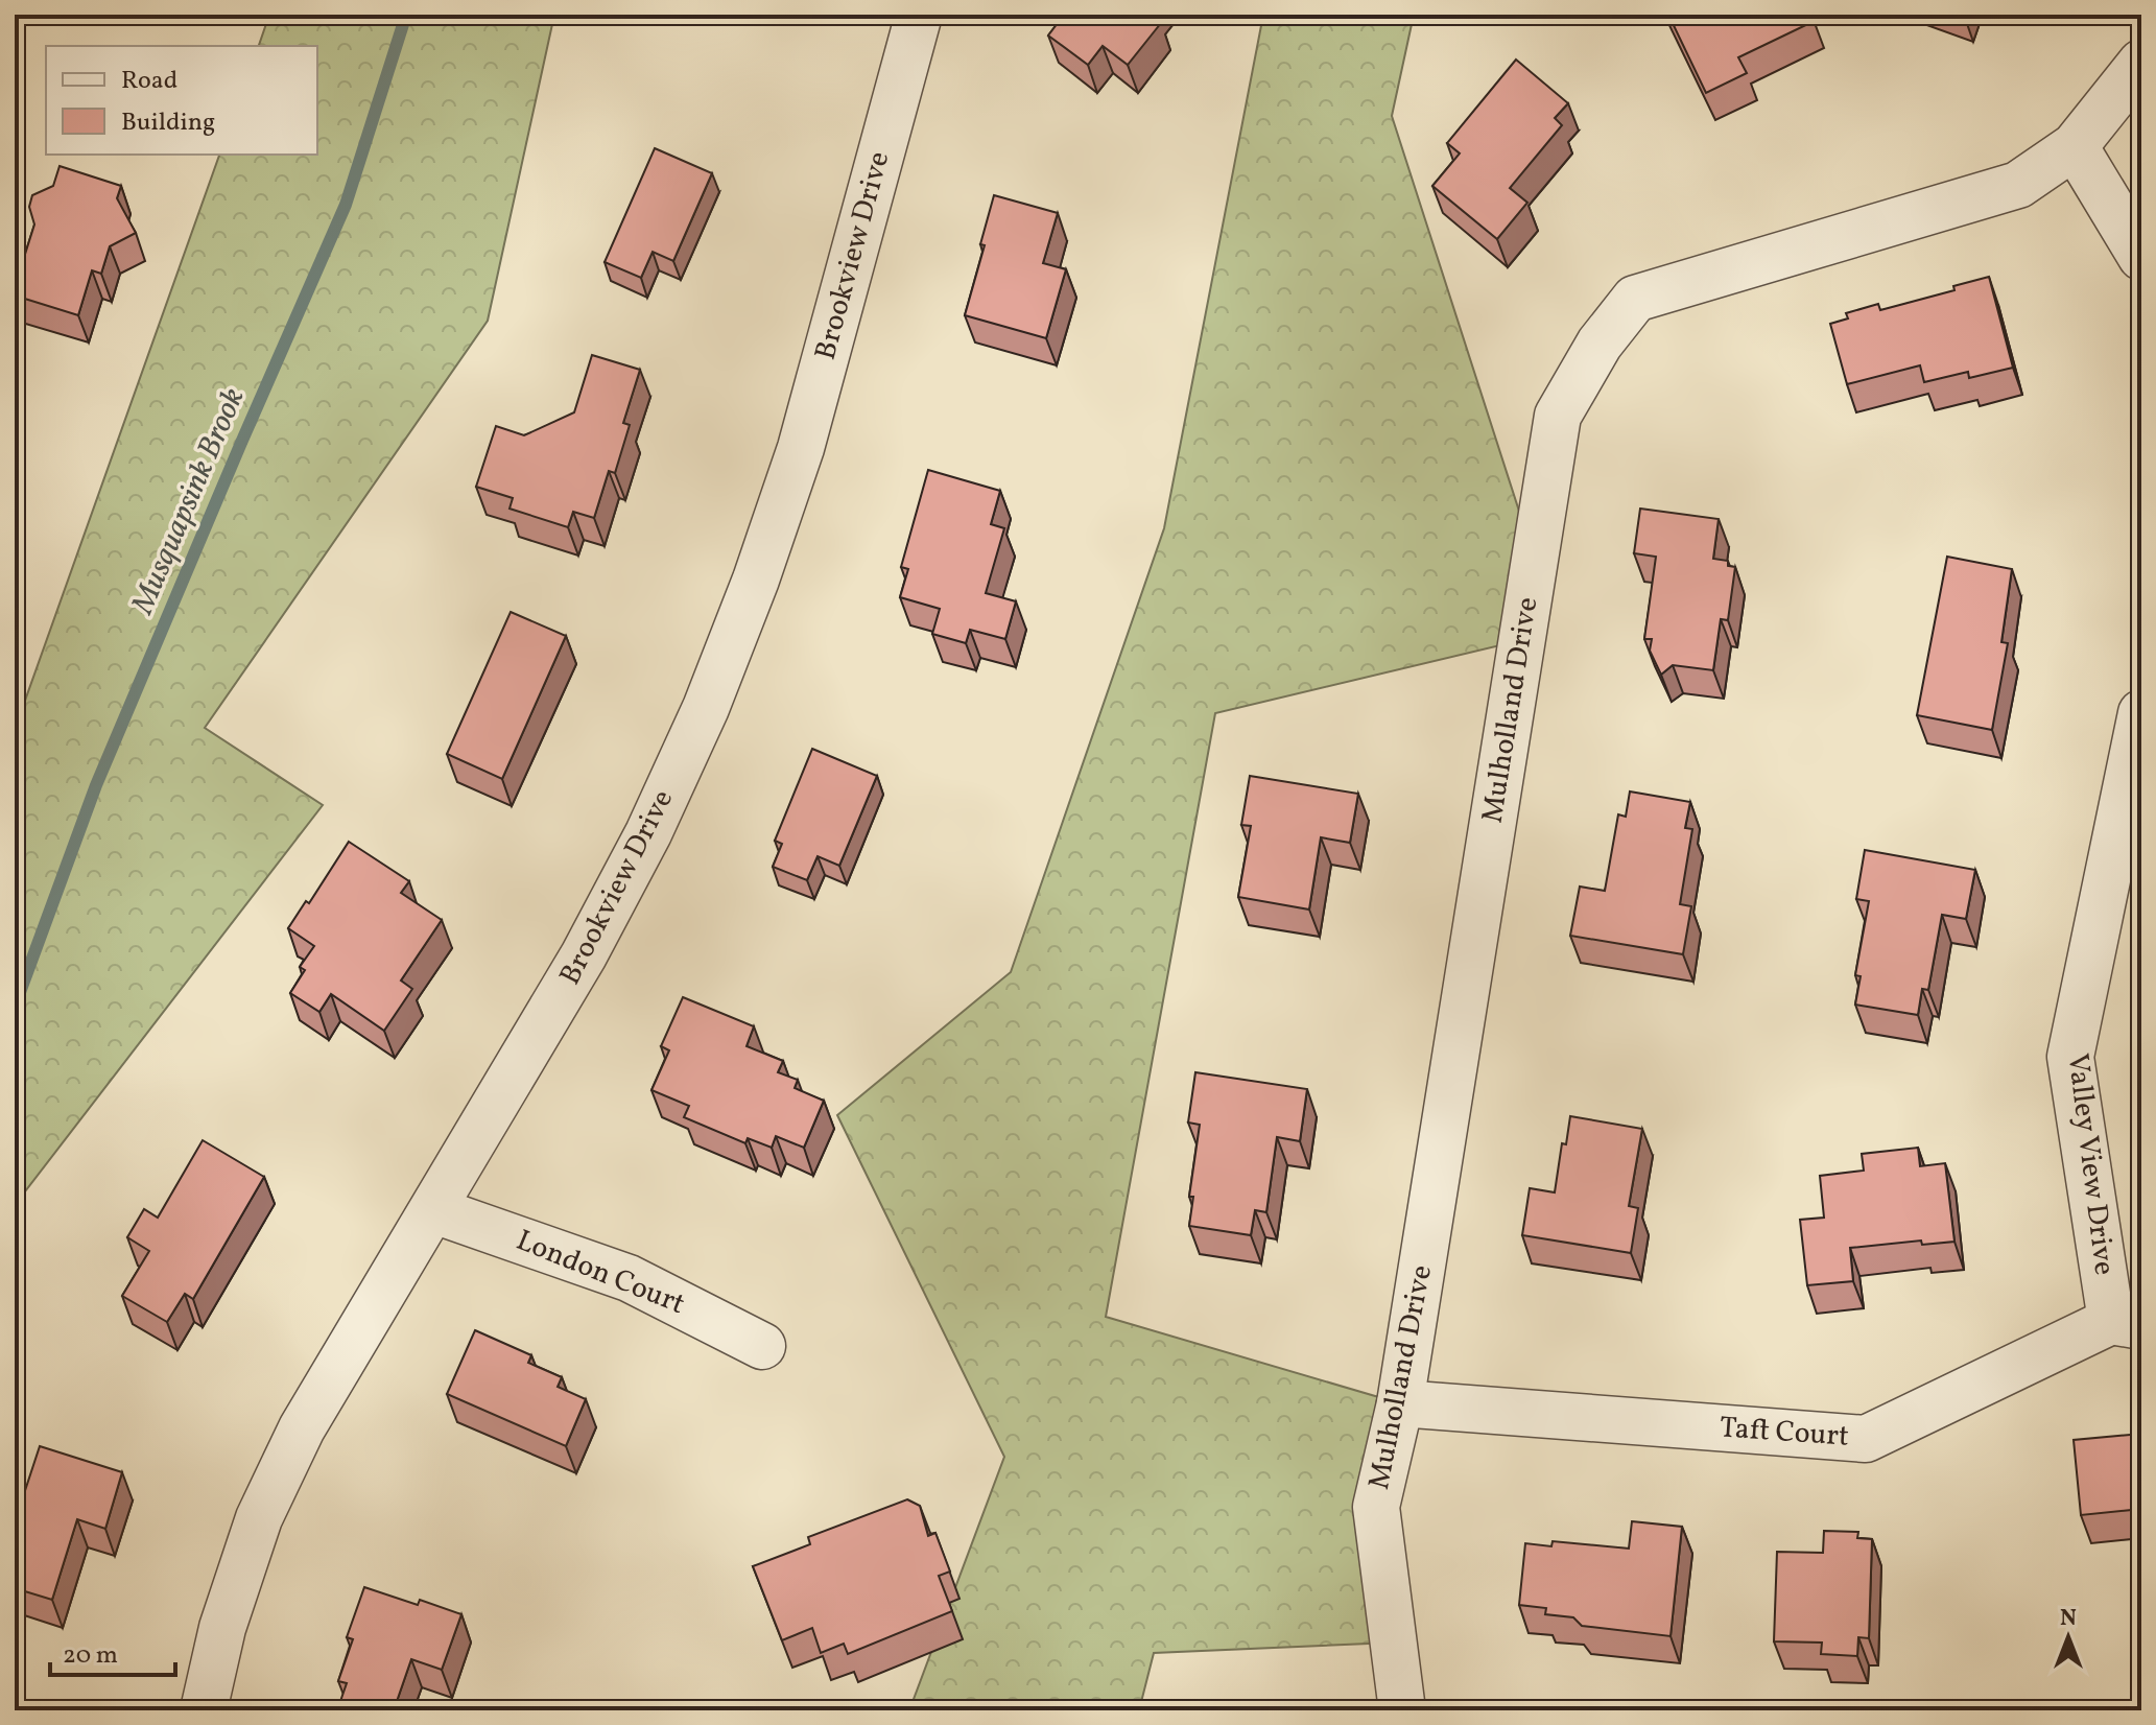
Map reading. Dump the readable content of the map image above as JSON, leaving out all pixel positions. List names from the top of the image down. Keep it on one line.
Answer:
{"streets":{"street":["Brookview Drive","Mulholland Drive","Valley View Drive","London Court","Taft Court"]},"crossings":[["Brookview Drive","London Court"],["Mulholland Drive","Taft Court"],["Valley View Drive","Taft Court"]],"water":["Musquapsink Brook"],"legend":["Road","Building"],"scale_bar":"20 m","north":"top"}
